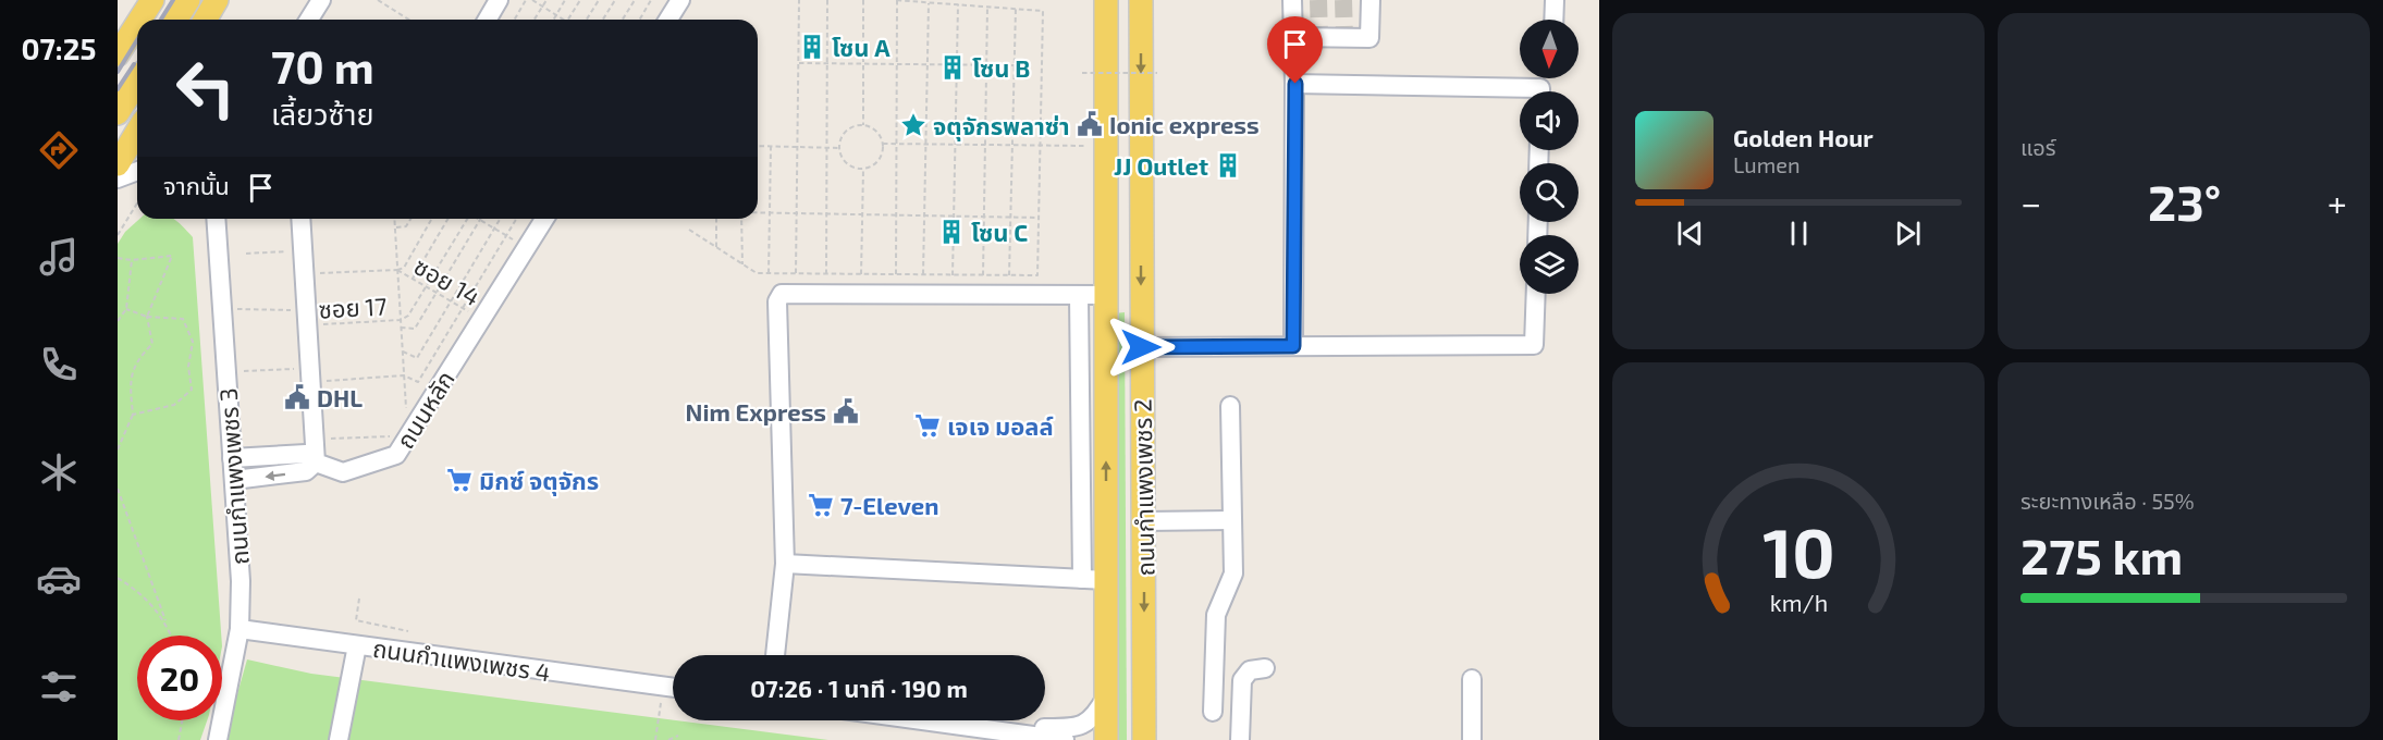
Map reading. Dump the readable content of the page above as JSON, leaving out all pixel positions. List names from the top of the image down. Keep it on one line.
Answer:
{"streets":{"main road":["ถนนกำแพงเพชร 2"],"street":["ถนนหลัก","ถนนกำแพงเพชร 3","ถนนกำแพงเพชร 4"],"path":["ซอย 14","ซอย 17"]},"crossings":[["ซอย 14","ถนนหลัก"],["ถนนหลัก","ถนนกำแพงเพชร 3"],["ถนนกำแพงเพชร 3","ถนนกำแพงเพชร 4"]],"places":{"building":["โซน A","โซน B","JJ Outlet","โซน C"],"public building":["Ionic express","DHL","Nim Express"],"place":["จตุจักรพลาซ่า"],"supermarket":["เจเจ มอลล์","มิกซ์ จตุจักร","7-Eleven"]},"north":"bottom","page":{"tabs":"07:25","tile":["แอร์",["ระยะทางเหลือ · 55%","275 km"]],"turn":["70 m","เลี้ยวซ้าย"],"song":["Golden Hour","Lumen"],"then":"จากนั้น","heat":["−","23°","+"],"limit":"20","trip":"07:26 · 1 นาที · 190 m","gauge":["10","km/h"]}}
